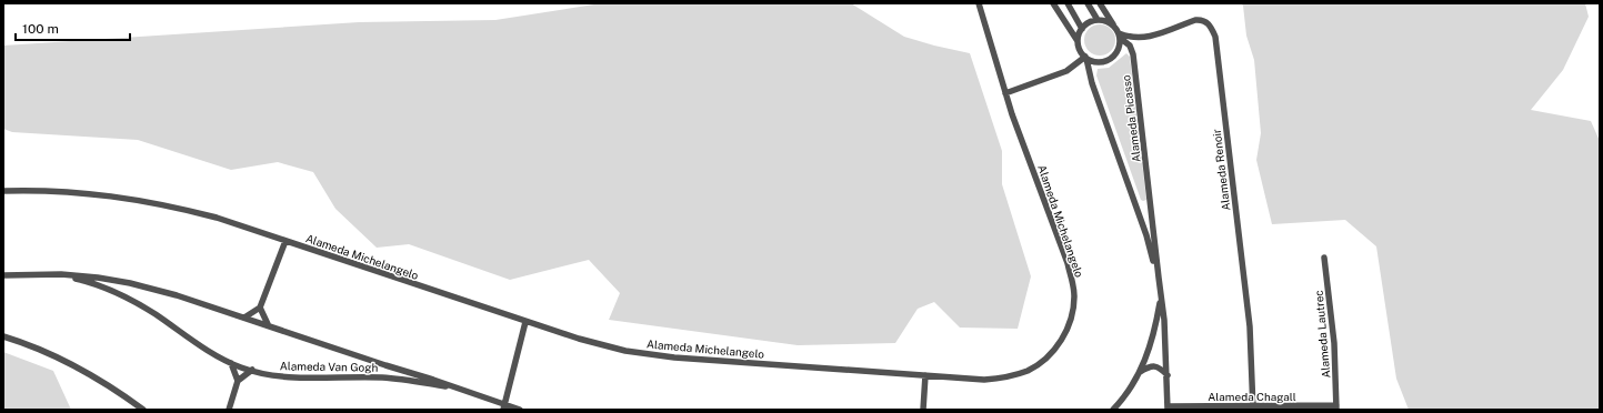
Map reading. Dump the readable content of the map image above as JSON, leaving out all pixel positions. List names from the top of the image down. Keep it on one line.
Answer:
{"streets":{"street":["Alameda Picasso","Alameda Renoir","Alameda Michelangelo","Alameda Lautrec","Alameda Van Gogh","Alameda Chagall"]},"crossings":[["Alameda Picasso","Alameda Renoir"],["Alameda Picasso","Alameda Chagall"],["Alameda Renoir","Alameda Chagall"],["Alameda Lautrec","Alameda Chagall"]],"scale_bar":"100 m"}
